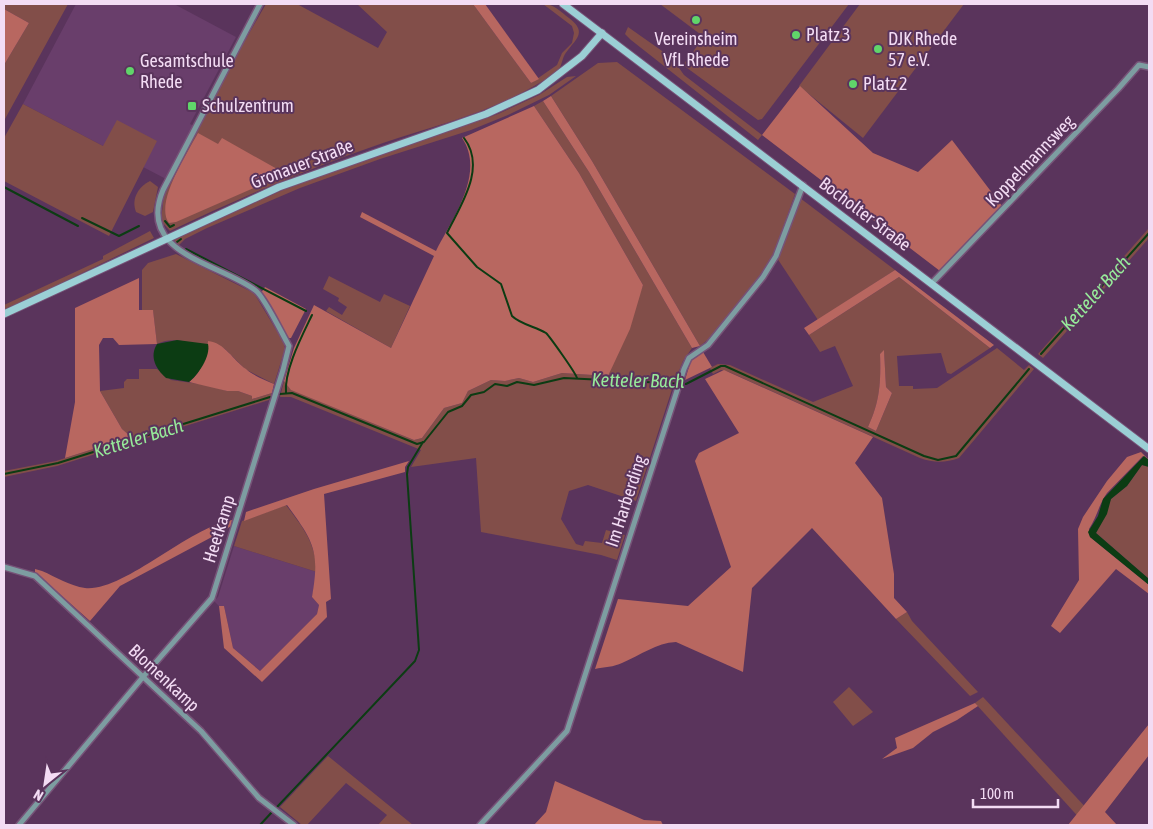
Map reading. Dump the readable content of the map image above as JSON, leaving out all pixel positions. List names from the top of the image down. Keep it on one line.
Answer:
{"streets":{"main road":["Gronauer Straße","Bocholter Straße"],"street":["Koppelmannsweg","Im Harberding","Heetkamp","Blomenkamp"]},"crossings":[["Koppelmannsweg","Bocholter Straße"],["Gronauer Straße","Bocholter Straße"],["Gronauer Straße","Heetkamp"],["Bocholter Straße","Im Harberding"],["Heetkamp","Blomenkamp"]],"water":["Ketteler Bach"],"places":{"other":["Vereinsheim VfL Rhede","Platz 3","DJK Rhede 57 e.V.","Gesamtschule Rhede","Platz 2"],"transit":["Schulzentrum"]},"scale_bar":"100 m","north":"bottom left"}
